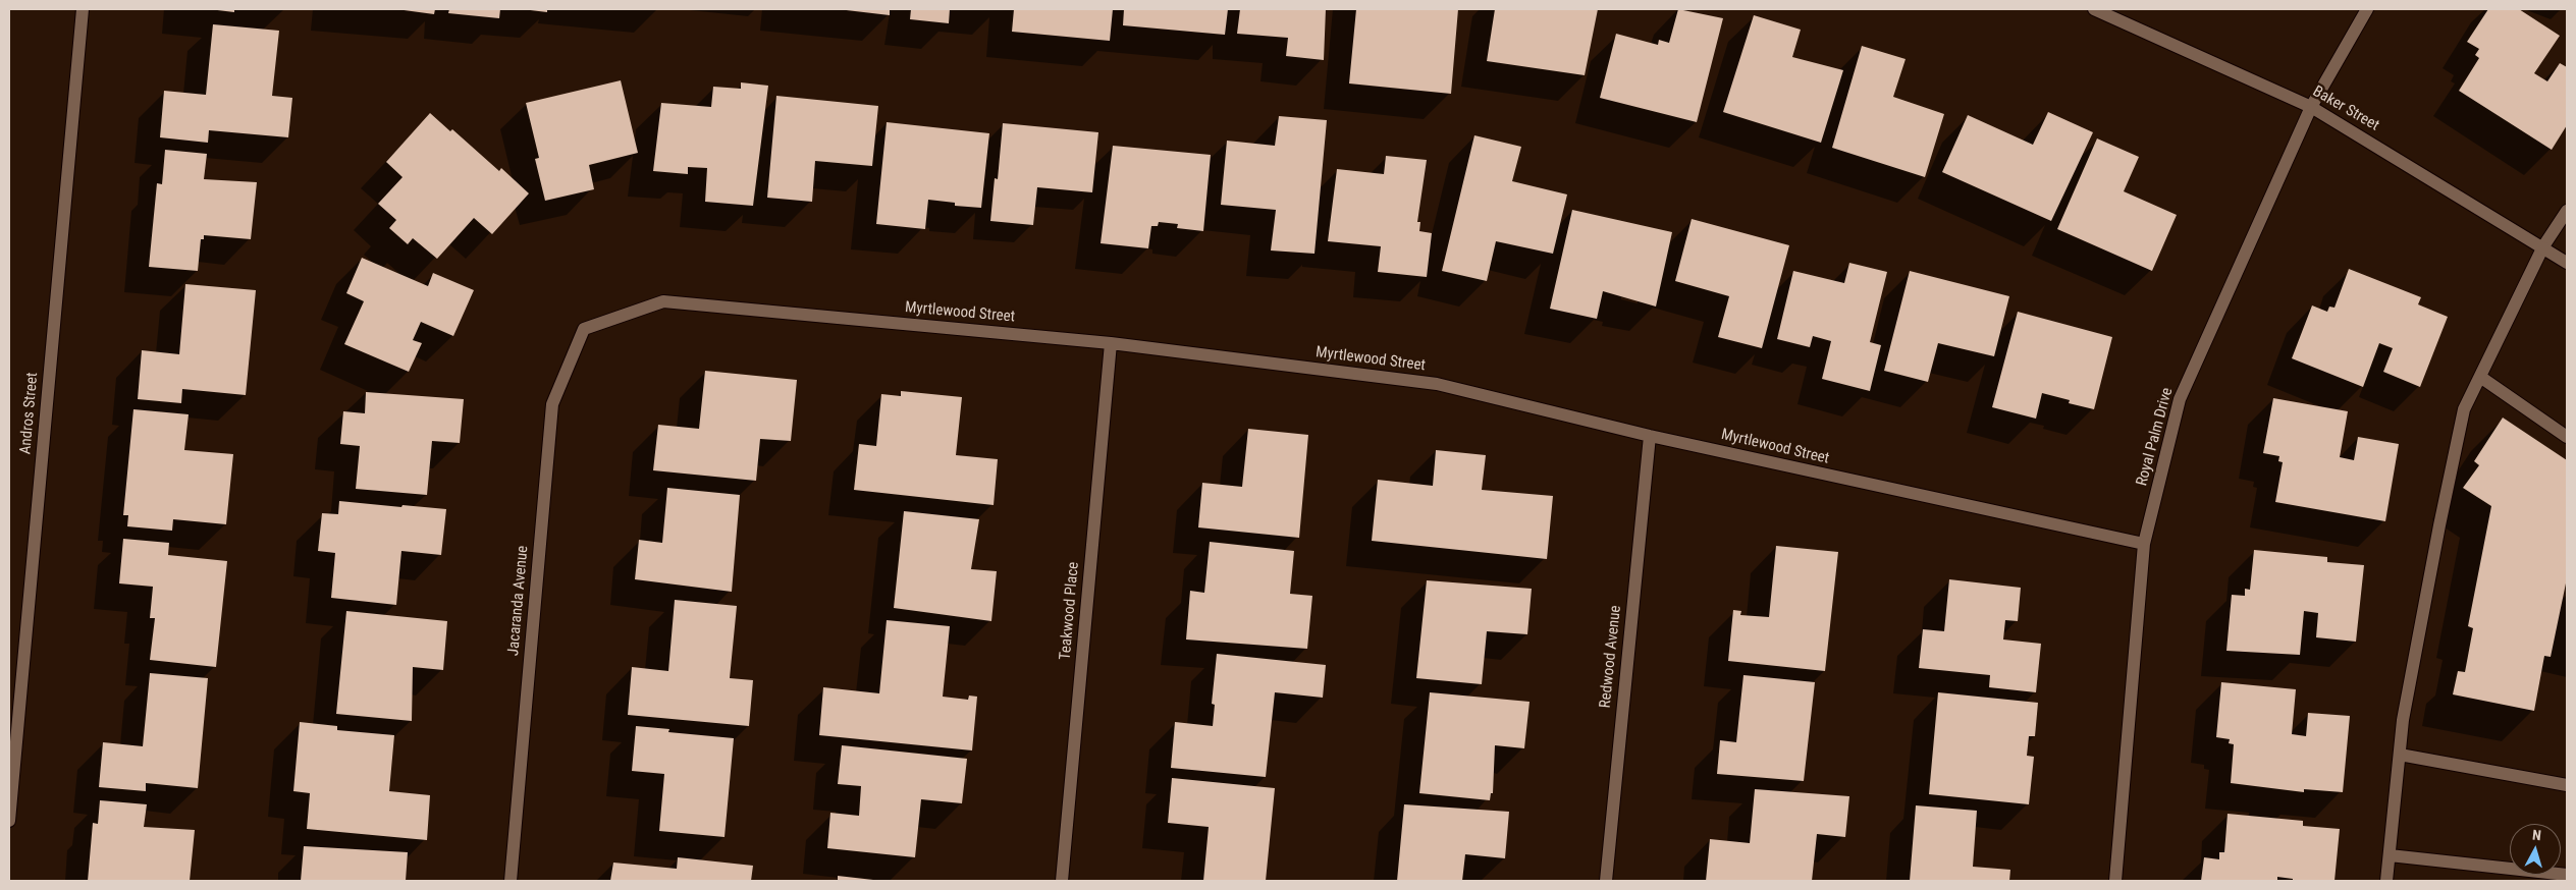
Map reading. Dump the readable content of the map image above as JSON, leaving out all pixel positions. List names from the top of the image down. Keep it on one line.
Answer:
{"streets":{"street":["Baker Street","Myrtlewood Street","Andros Street","Royal Palm Drive","Jacaranda Avenue","Teakwood Place","Redwood Avenue"]},"crossings":[["Baker Street","Royal Palm Drive"],["Myrtlewood Street","Royal Palm Drive"],["Myrtlewood Street","Jacaranda Avenue"],["Myrtlewood Street","Teakwood Place"],["Myrtlewood Street","Redwood Avenue"]],"north":"top"}
